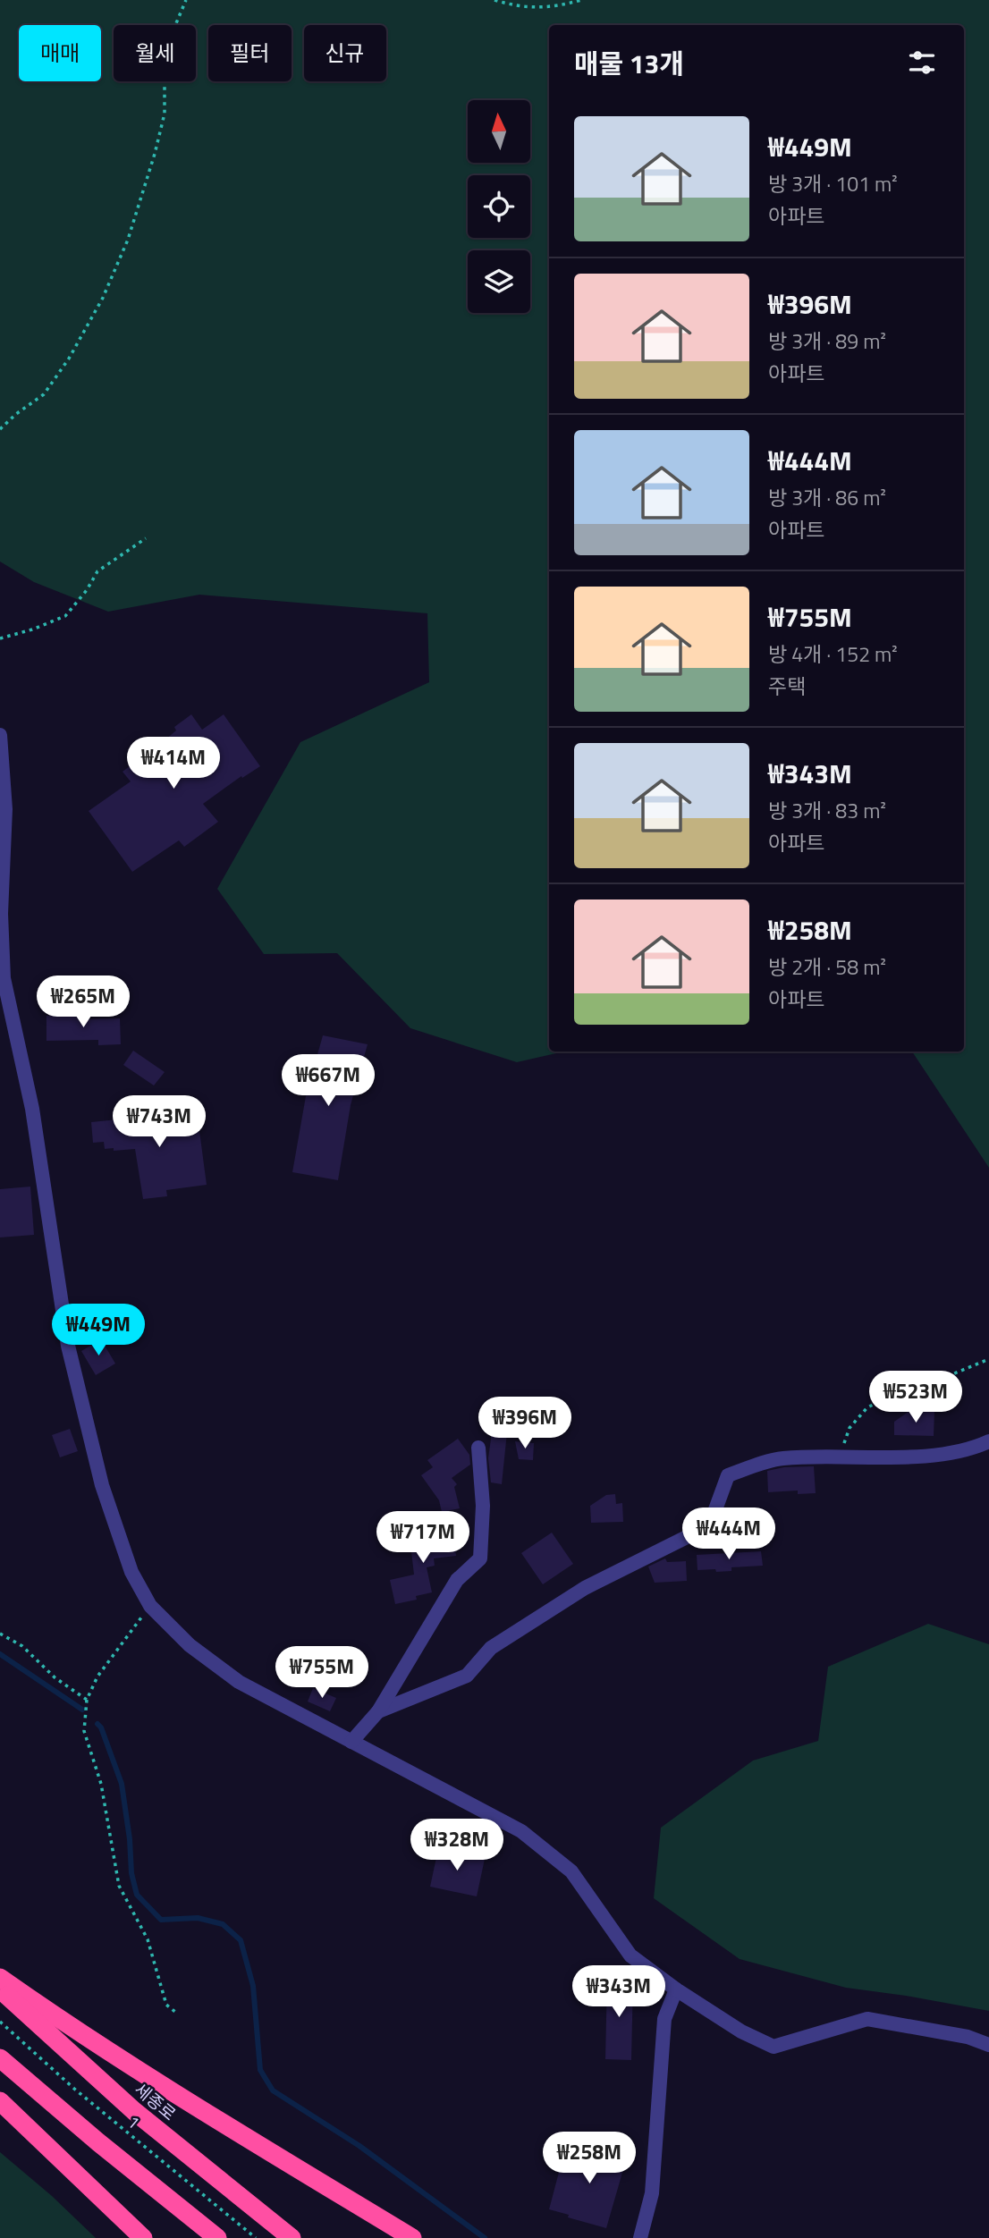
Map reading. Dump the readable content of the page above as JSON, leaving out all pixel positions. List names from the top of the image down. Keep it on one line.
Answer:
{"streets":{"highway":["세종로"],"path":["1"]},"north":"top","page":{"chip":["매매","월세","필터","신규"],"heading":"매물 13개","list":[{"name":"₩449M","note":"방 3개 · 101 m² · 아파트"},{"name":"₩396M","note":"방 3개 · 89 m² · 아파트"},{"name":"₩444M","note":"방 3개 · 86 m² · 아파트"},{"name":"₩755M","note":"방 4개 · 152 m² · 주택"},{"name":"₩343M","note":"방 3개 · 83 m² · 아파트"},{"name":"₩258M","note":"방 2개 · 58 m² · 아파트"}],"price":["₩414M","₩265M","₩667M","₩743M","₩449M","₩523M","₩396M","₩444M","₩717M","₩755M","₩328M","₩343M","₩258M"]}}
